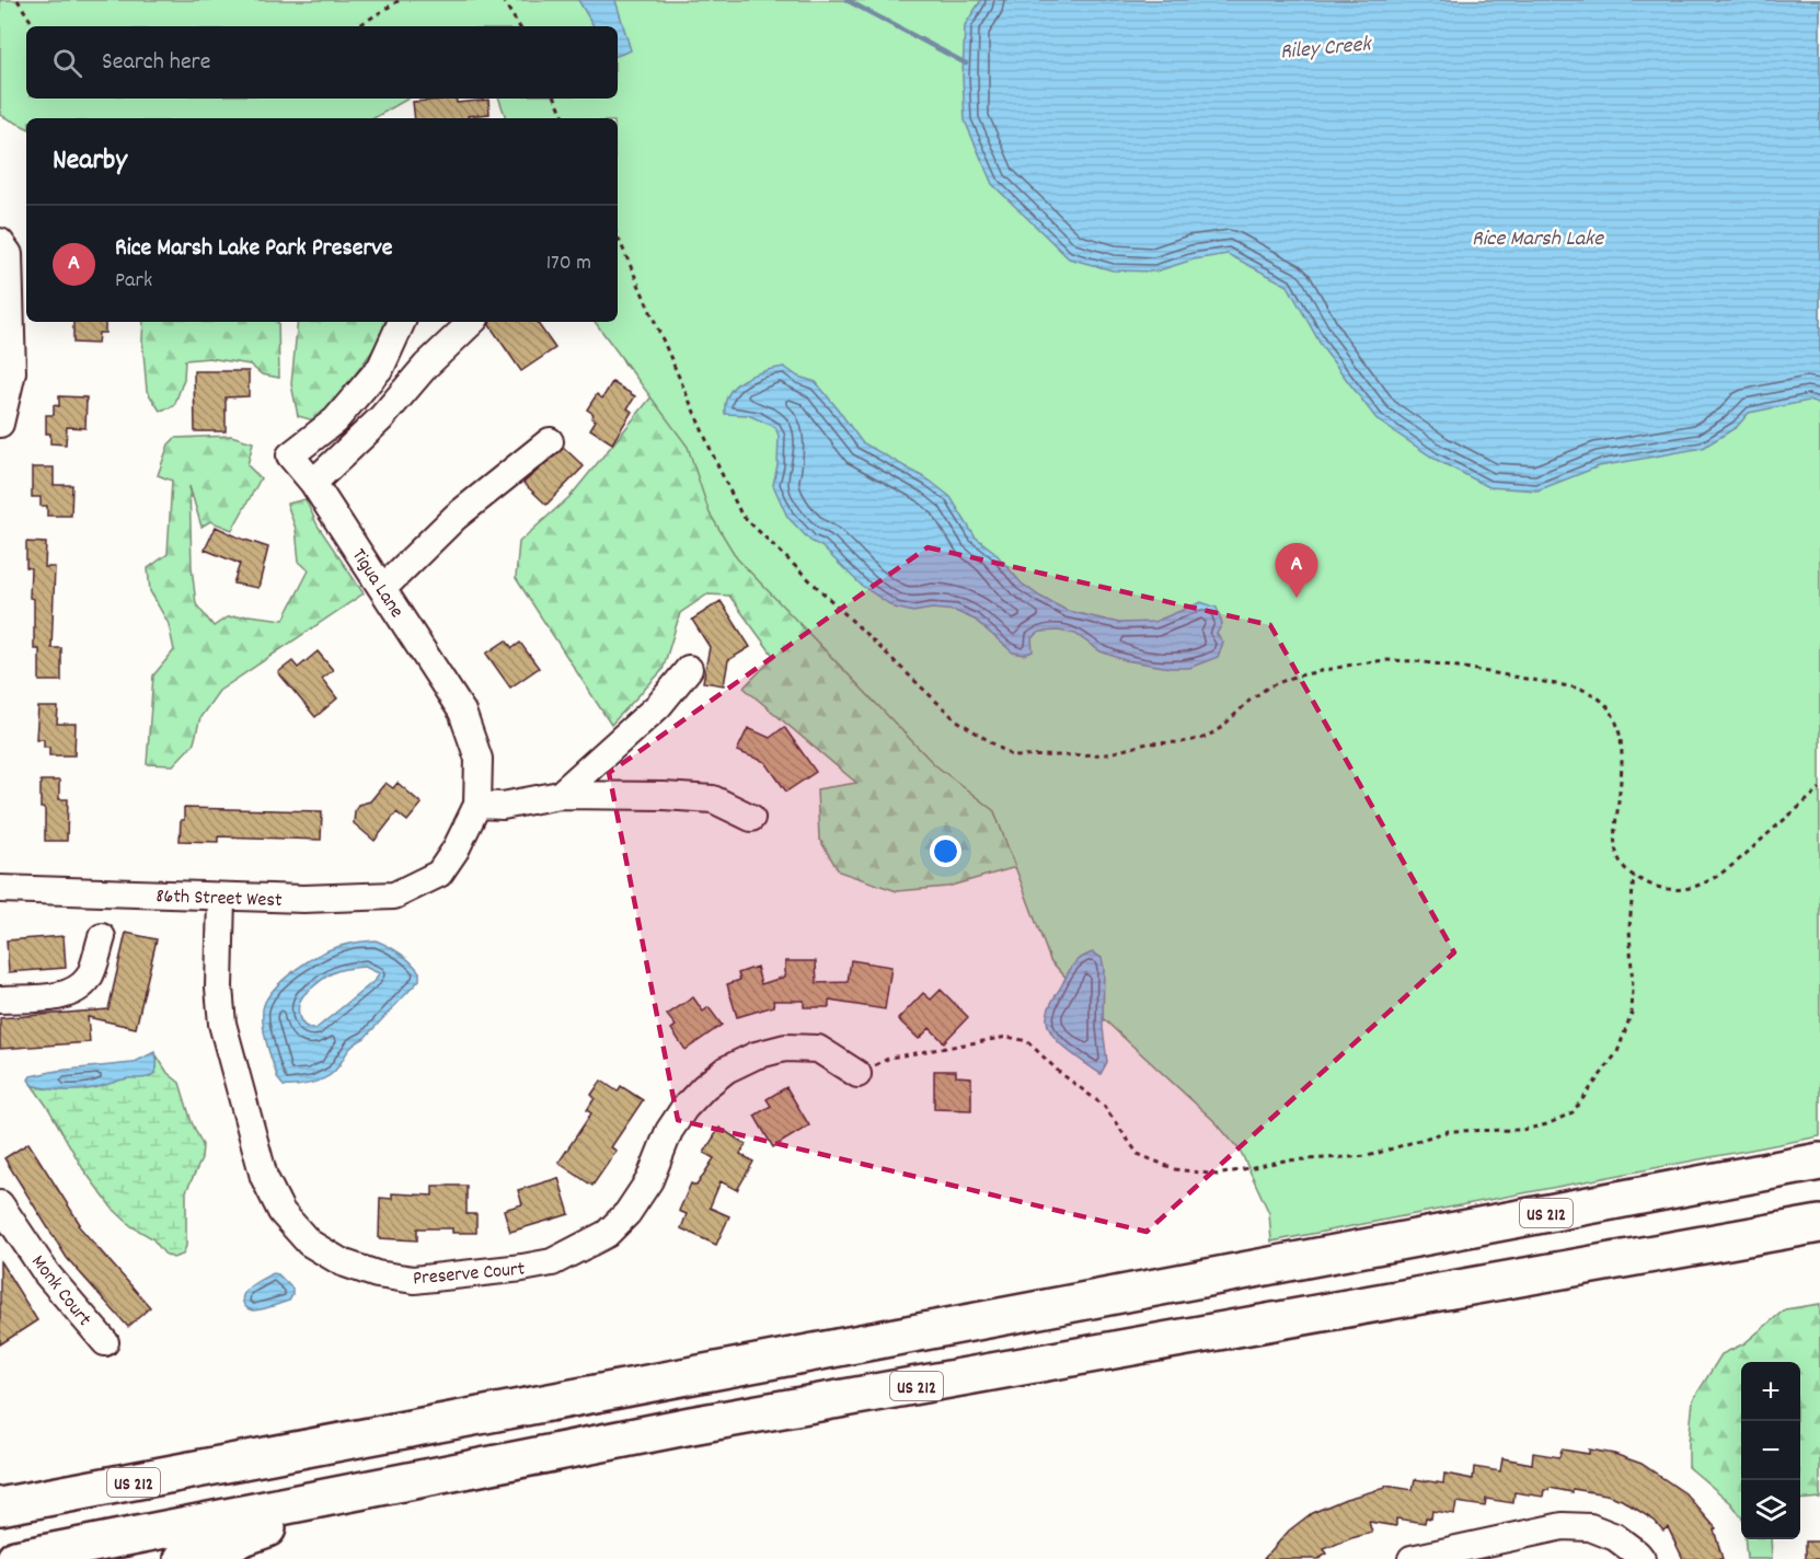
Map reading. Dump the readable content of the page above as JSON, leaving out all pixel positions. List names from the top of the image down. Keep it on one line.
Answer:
{"streets":{"highway":["US 212"],"street":["Tigua Lane","86th Street West","Preserve Court","Monk Court"]},"crossings":[["Tigua Lane","86th Street West"],["86th Street West","Preserve Court"]],"water":["Riley Creek","Rice Marsh Lake"],"page":{"search":"Search here","heading":"Nearby","list":[{"mark":"A","name":"Rice Marsh Lake Park Preserve","note":"Park","value":"170 m"}],"pins":"A","map_buttons":["+","−"]}}
